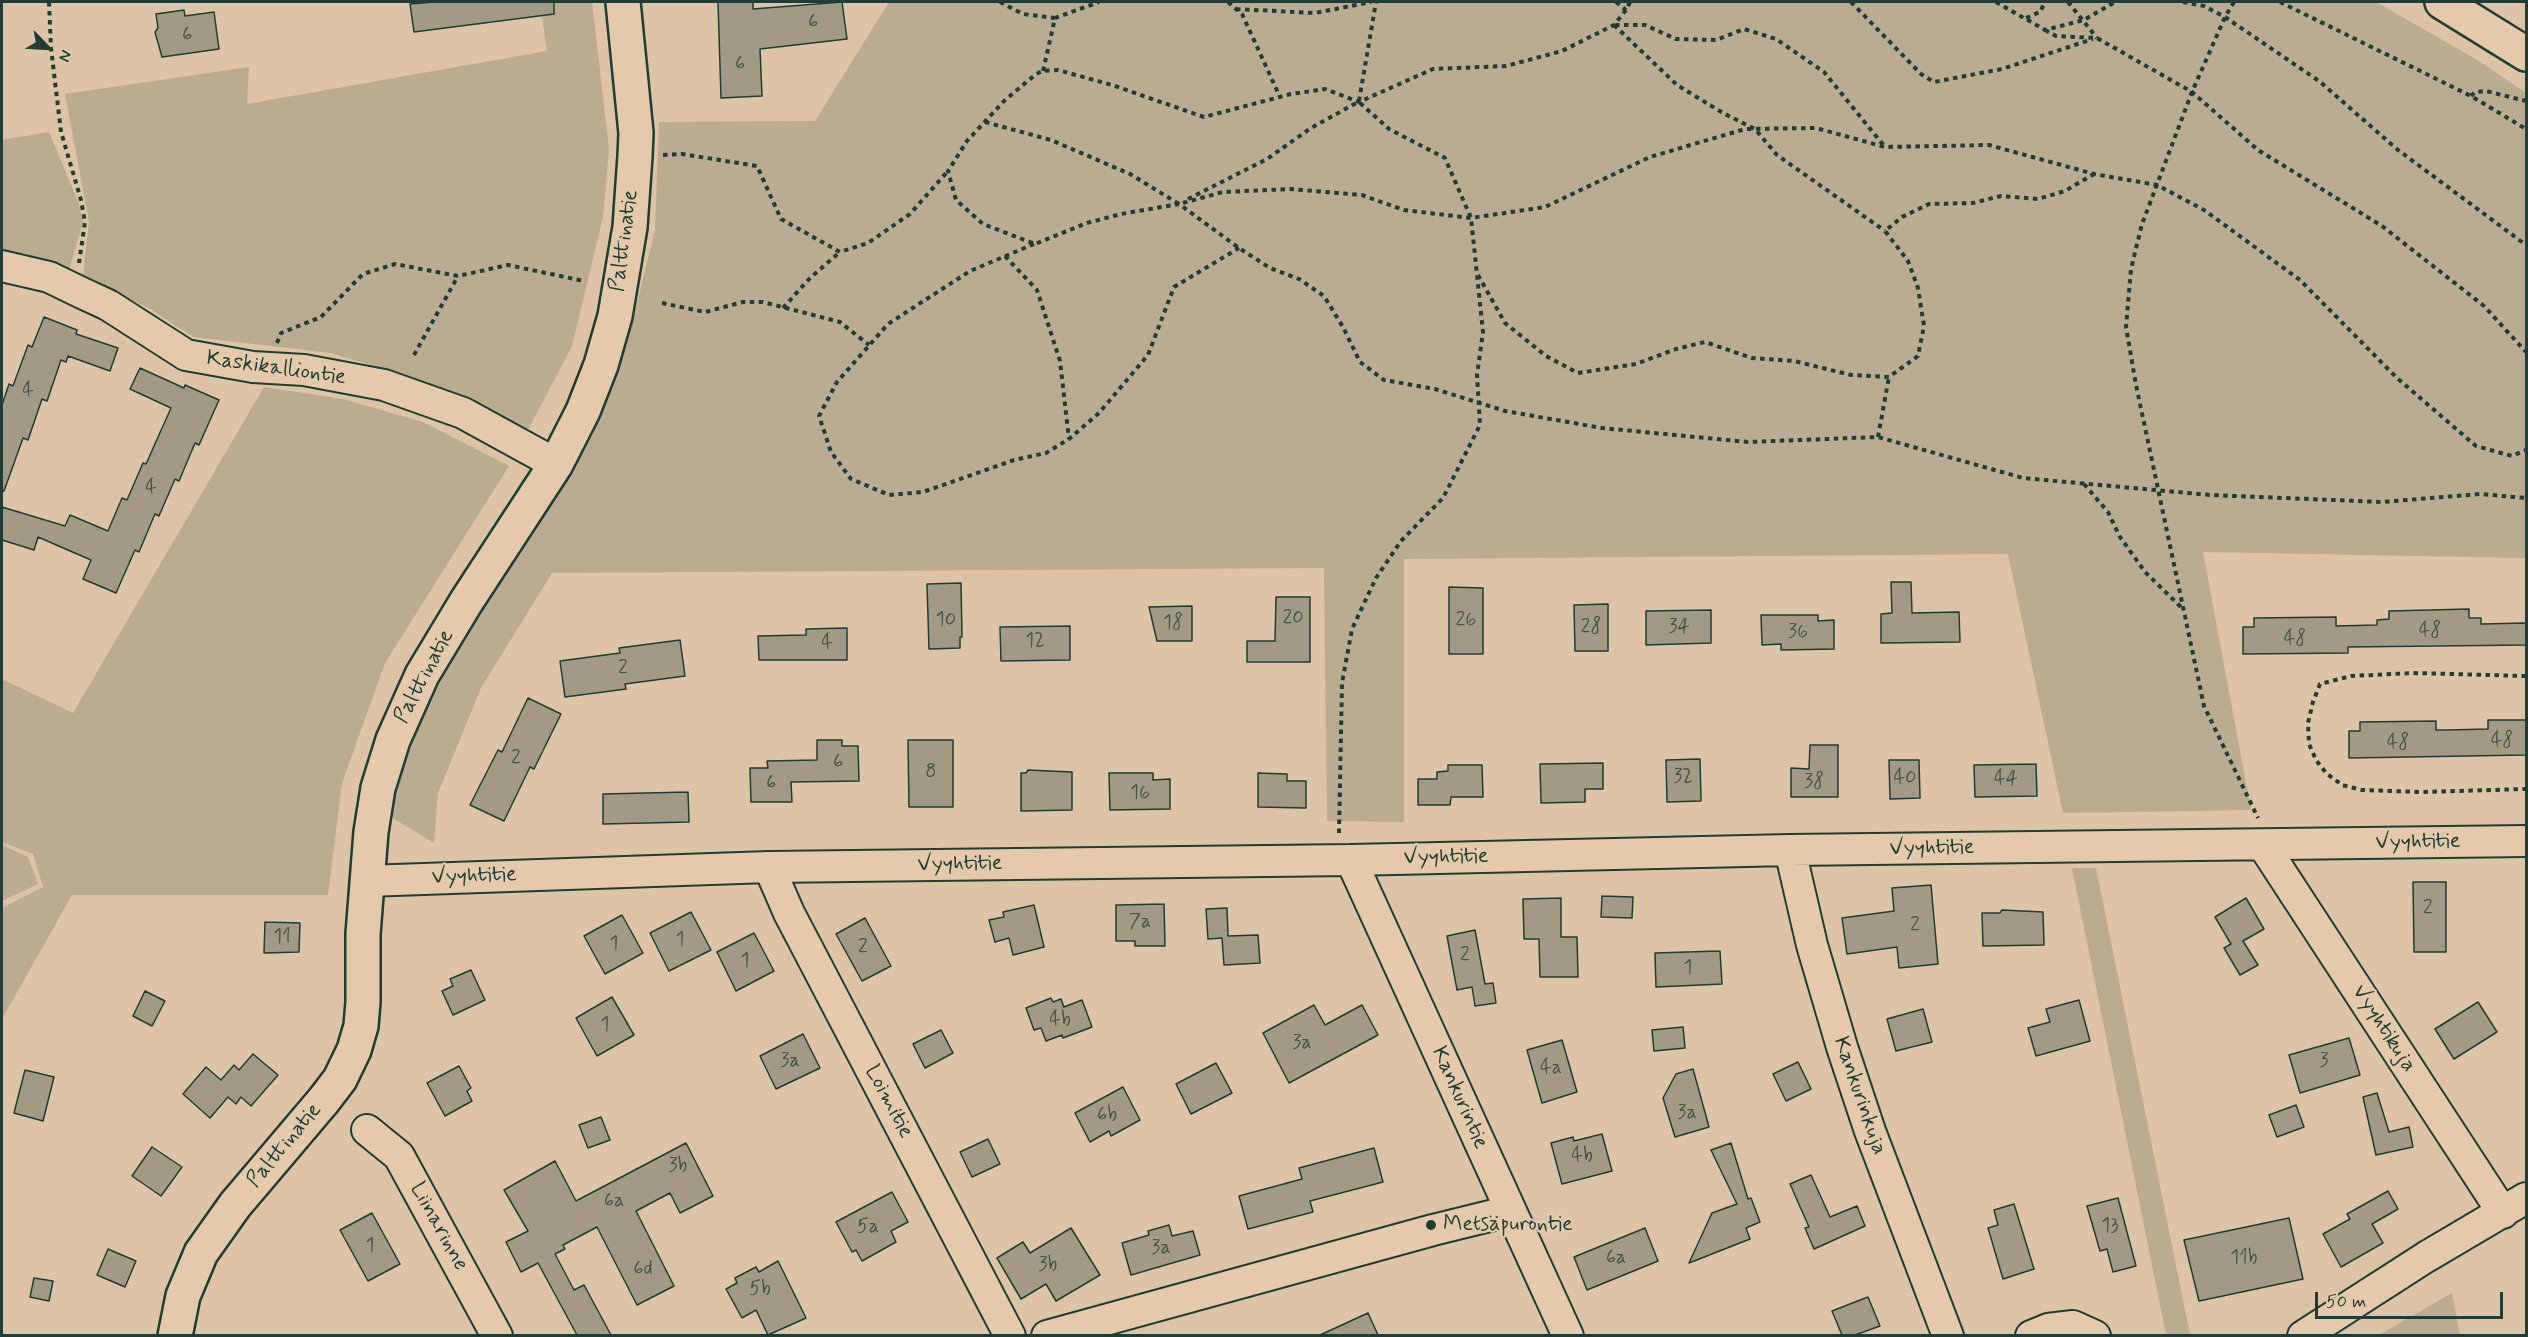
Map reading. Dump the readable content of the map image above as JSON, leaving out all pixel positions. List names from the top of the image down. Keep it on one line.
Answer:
{"streets":{"street":["Palttinatie","Kaskikalliontie","Vyyhtitie","Vyyhtikuja","Kankurinkuja","Kankurintie","Loimitie","Liinarinne"]},"crossings":[["Palttinatie","Kaskikalliontie"],["Palttinatie","Vyyhtitie"],["Vyyhtitie","Vyyhtikuja"],["Vyyhtitie","Kankurinkuja"],["Vyyhtitie","Kankurintie"],["Vyyhtitie","Loimitie"]],"places":["Metsäpurontie"],"house_numbers":["6","6","6","4","4","20","10","26","18","28","34","48","36","48","12","4","2","48","48","2","6","8","32","40","44","38","6","16","2","7a","2","11","1","1","2","2","1","1","4b","1","3a","3a","3","4a","3a","6b","4b","3b","6a","13","5a","1","3a","6a","11b","3b","6d","5b"],"scale_bar":"50 m","north":"bottom right"}
